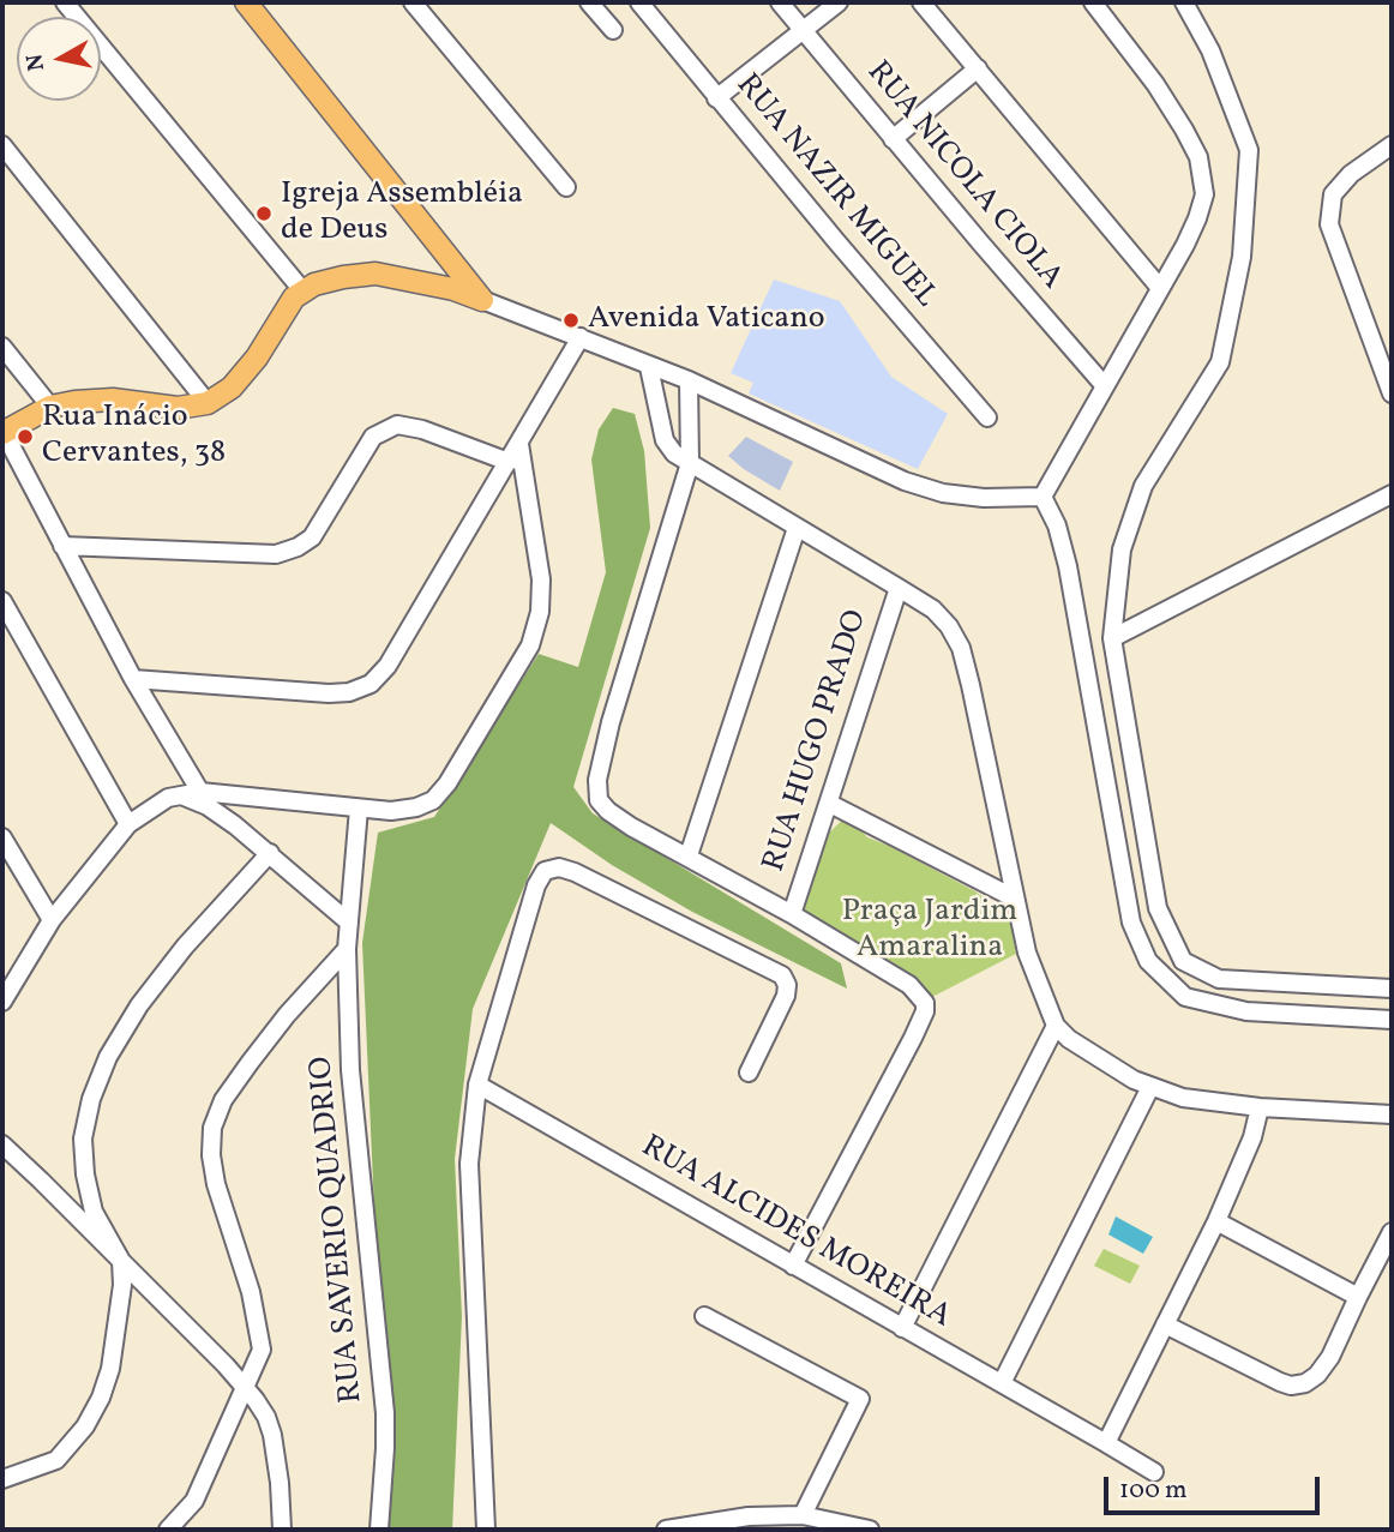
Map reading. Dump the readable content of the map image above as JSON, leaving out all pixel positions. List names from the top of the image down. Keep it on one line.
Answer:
{"streets":{"street":["RUA NICOLA CIOLA","RUA NAZIR MIGUEL","RUA HUGO PRADO","RUA SAVERIO QUADRIO","RUA ALCIDES MOREIRA"]},"parks":["Praça Jardim Amaralina"],"places":["Igreja Assembléia de Deus","Avenida Vaticano","Rua Inácio Cervantes, 38"],"scale_bar":"100 m","north":"left"}
